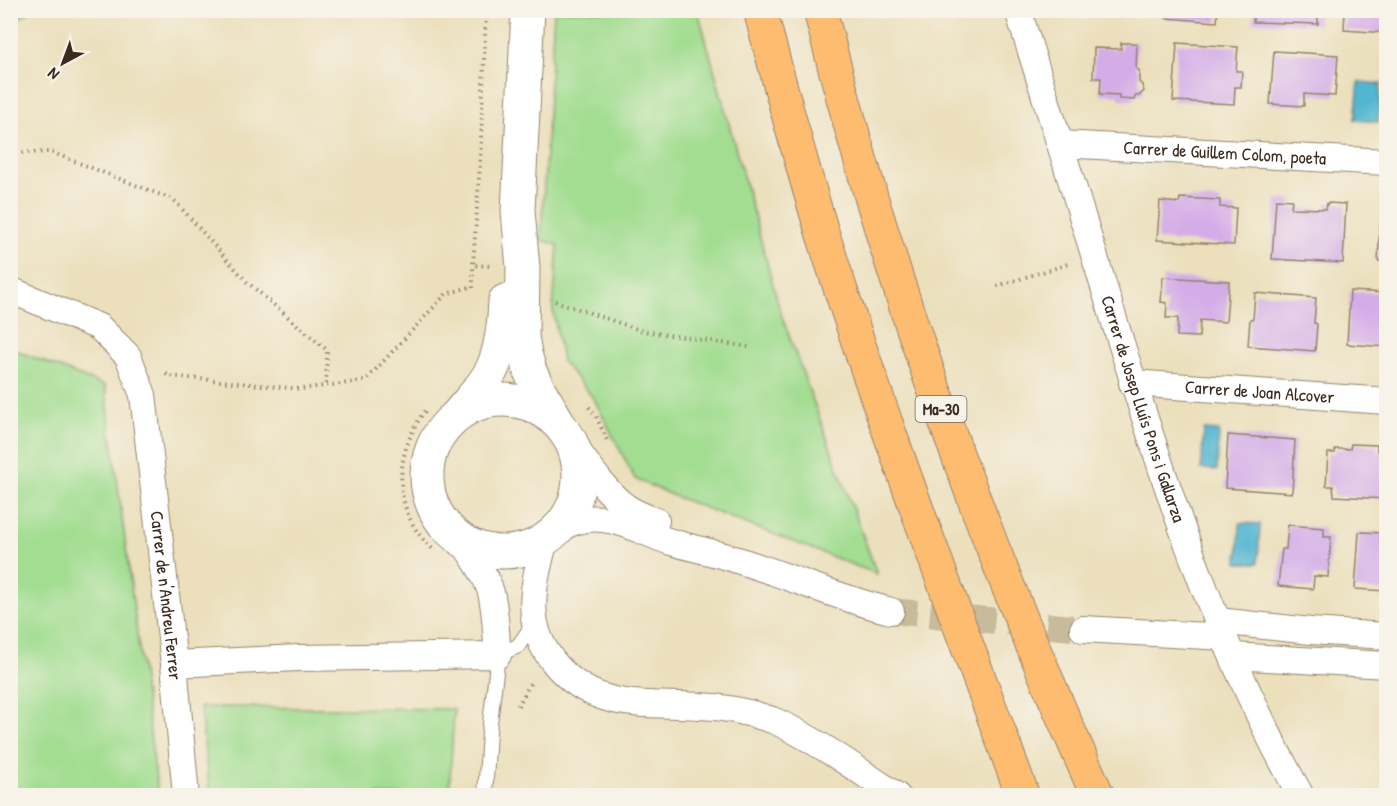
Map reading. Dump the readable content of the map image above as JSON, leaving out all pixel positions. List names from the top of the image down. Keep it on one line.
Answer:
{"streets":{"highway":["Ma-30"],"street":["Carrer de Guillem Colom, poeta","Carrer de Joan Alcover","Carrer de Josep Lluís Pons i Gallarza","Carrer de n'Andreu Ferrer"]},"crossings":[["Carrer de Guillem Colom, poeta","Carrer de Josep Lluís Pons i Gallarza"],["Carrer de Joan Alcover","Carrer de Josep Lluís Pons i Gallarza"]],"north":"bottom left"}
